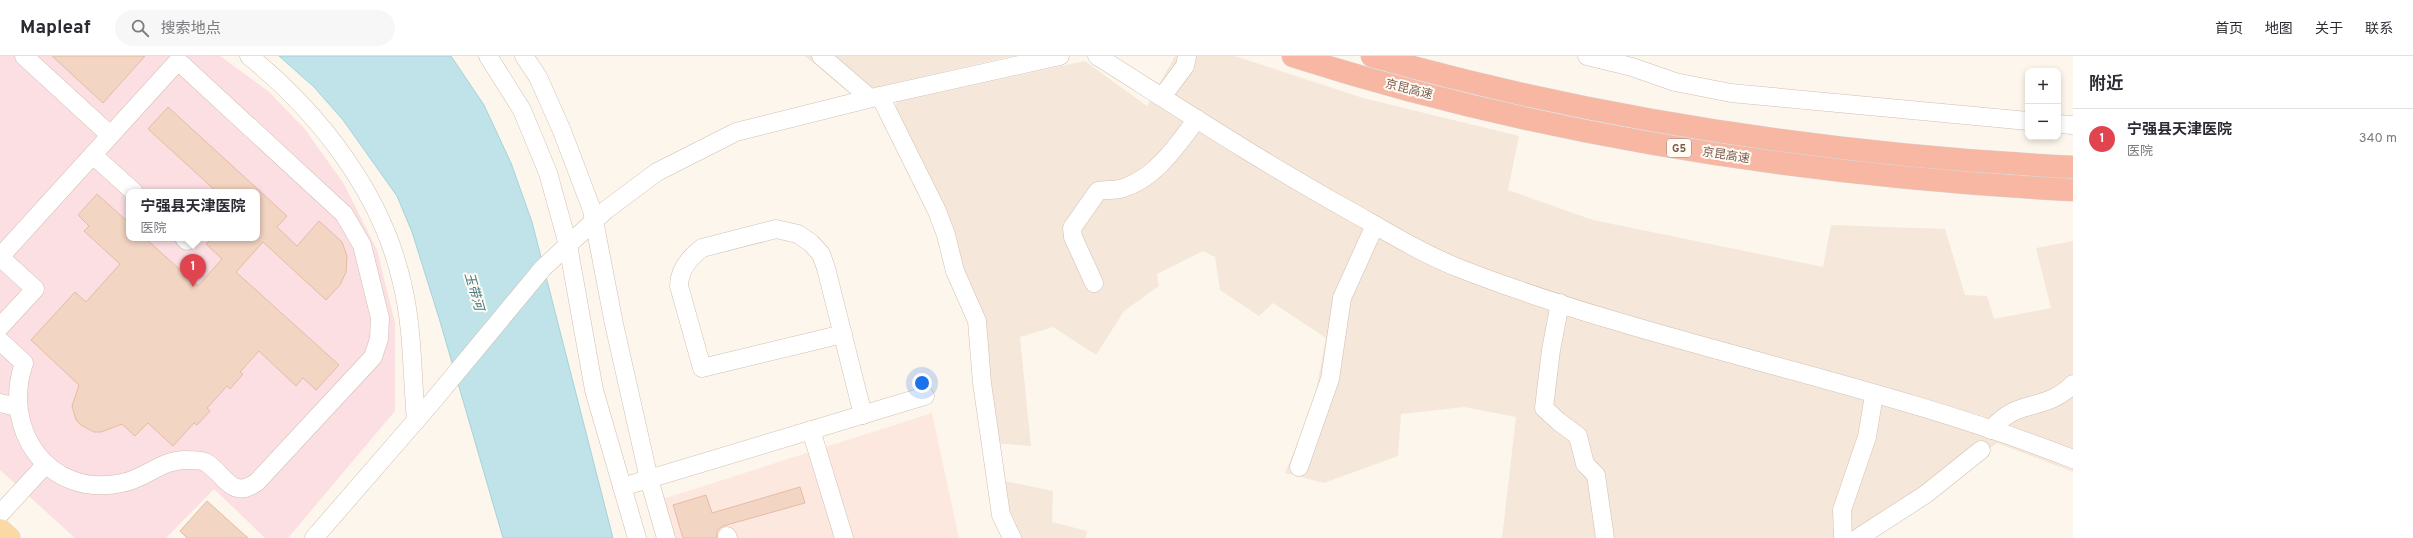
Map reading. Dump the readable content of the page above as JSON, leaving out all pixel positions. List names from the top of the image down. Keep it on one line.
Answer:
{"streets":{"highway":["京昆高速","G5"]},"water":["玉带河"],"page":{"header":"Mapleaf","search":"搜索地点","nav":["首页","地图","关于","联系"],"heading":"附近","map_buttons":["+","−"],"list":[{"mark":"1","name":"宁强县天津医院","note":"医院","value":"340 m"}],"popup":["宁强县天津医院","医院"],"pins":"1"}}
